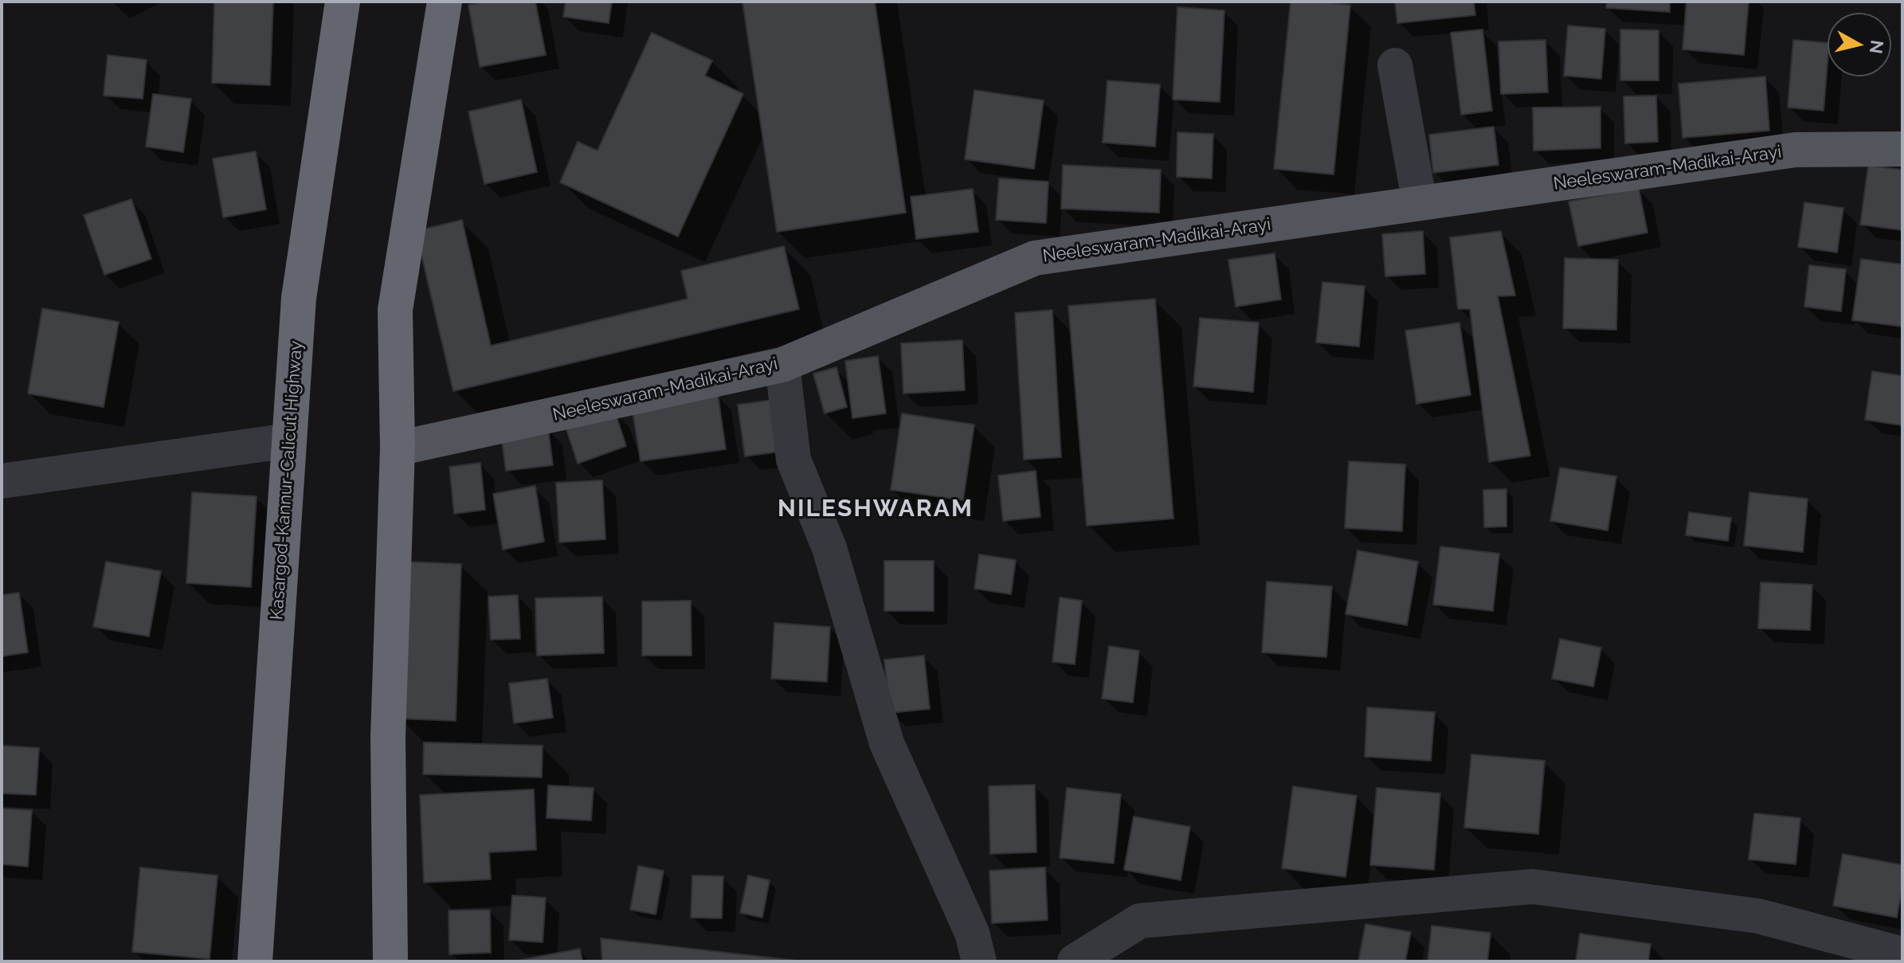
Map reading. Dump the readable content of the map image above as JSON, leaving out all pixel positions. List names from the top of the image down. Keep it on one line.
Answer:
{"streets":{"highway":["Kasargod-Kannur-Calicut Highway"],"main road":["Neeleswaram-Madikai-Arayi"]},"districts":["NILESHWARAM"],"north":"right"}
